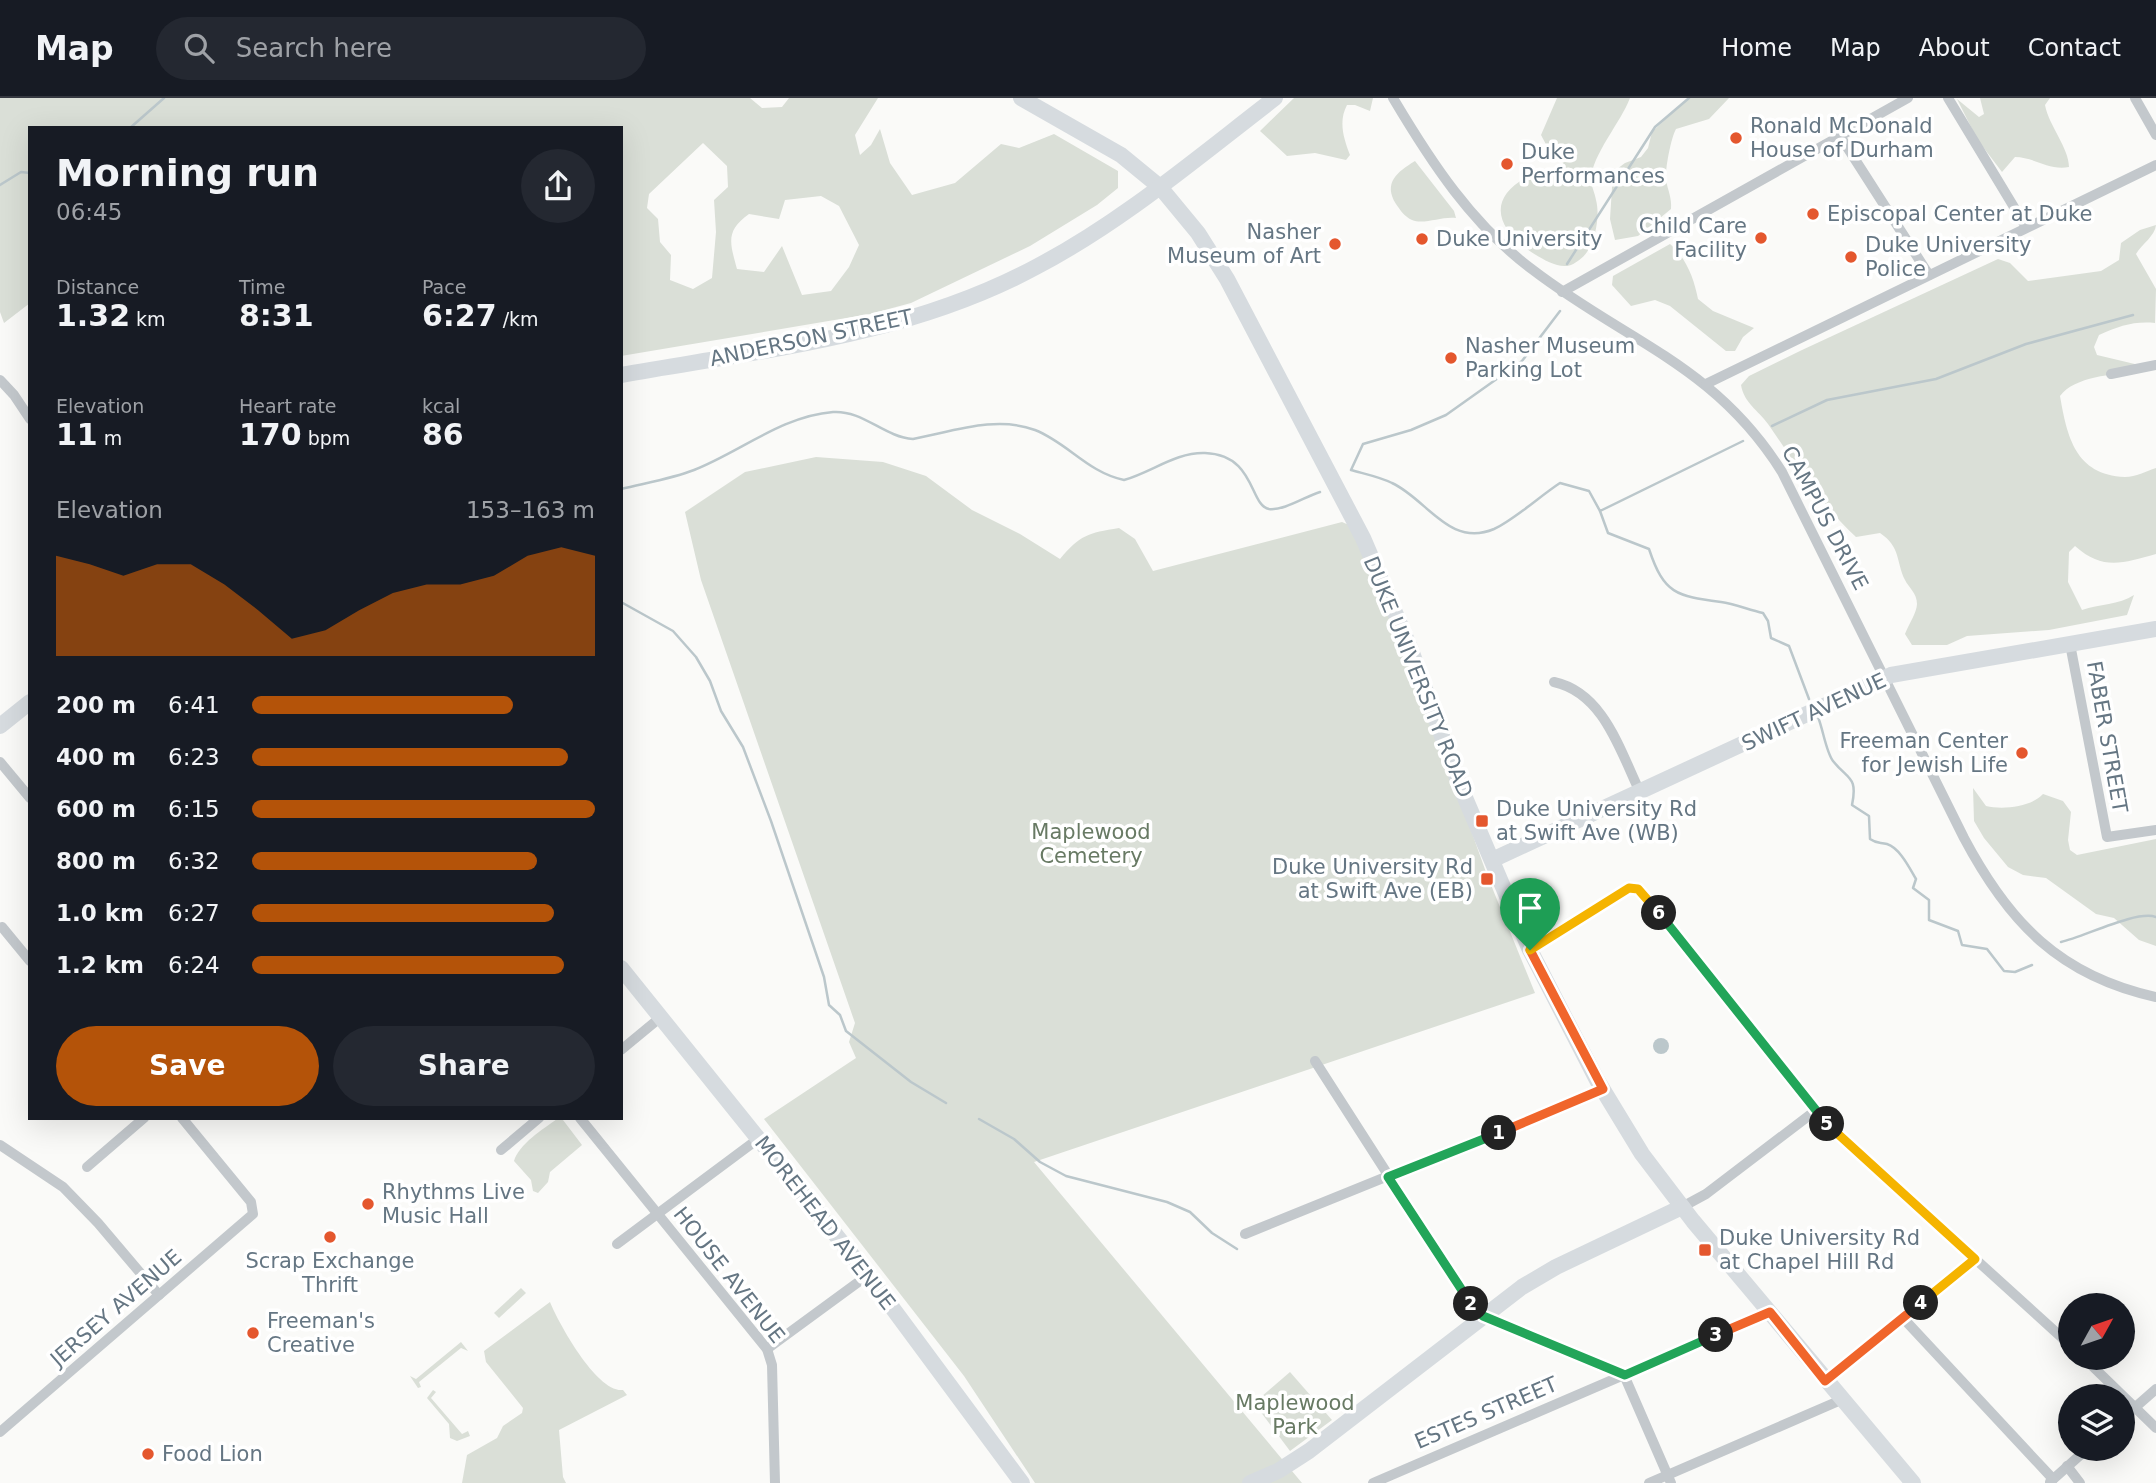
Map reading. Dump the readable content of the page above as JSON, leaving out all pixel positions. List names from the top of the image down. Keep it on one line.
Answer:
{"streets":{"street":["ANDERSON STREET","CAMPUS DRIVE","DUKE UNIVERSITY ROAD","SWIFT AVENUE","FABER STREET","MOREHEAD AVENUE","HOUSE AVENUE","JERSEY AVENUE","ESTES STREET"]},"crossings":[["ANDERSON STREET","DUKE UNIVERSITY ROAD"],["CAMPUS DRIVE","SWIFT AVENUE"],["DUKE UNIVERSITY ROAD","SWIFT AVENUE"],["DUKE UNIVERSITY ROAD","ESTES STREET"],["SWIFT AVENUE","FABER STREET"]],"parks":["Maplewood Cemetery","Maplewood Park"],"places":{"other":["Ronald McDonald House of Durham","Duke Performances","Episcopal Center at Duke","Child Care Facility","Duke University","Nasher Museum of Art","Duke University Police","Nasher Museum Parking Lot","Freeman Center for Jewish Life","Rhythms Live Music Hall","Scrap Exchange Thrift","Freeman's Creative","Food Lion"],"transit":["Duke University Rd at Swift Ave (WB)","Duke University Rd at Swift Ave (EB)","Duke University Rd at Chapel Hill Rd"]},"north":"top right","page":{"header":"Map","search":"Search here","nav":["Home","Map","About","Contact"],"heading":["Morning run","06:45"],"stats":[["Distance","1.32 km"],["Time","8:31"],["Pace","6:27 /km"],["Elevation","11 m"],["Heart rate","170 bpm"],["kcal","86"]],"chart":["Elevation","153–163 m"],"list":[{"name":"200 m","note":"6:41"},{"name":"400 m","note":"6:23"},{"name":"600 m","note":"6:15"},{"name":"800 m","note":"6:32"},{"name":"1.0 km","note":"6:27"},{"name":"1.2 km","note":"6:24"}],"pins":["6","5","1","4","2","3"],"buttons":["Save","Share"]}}
